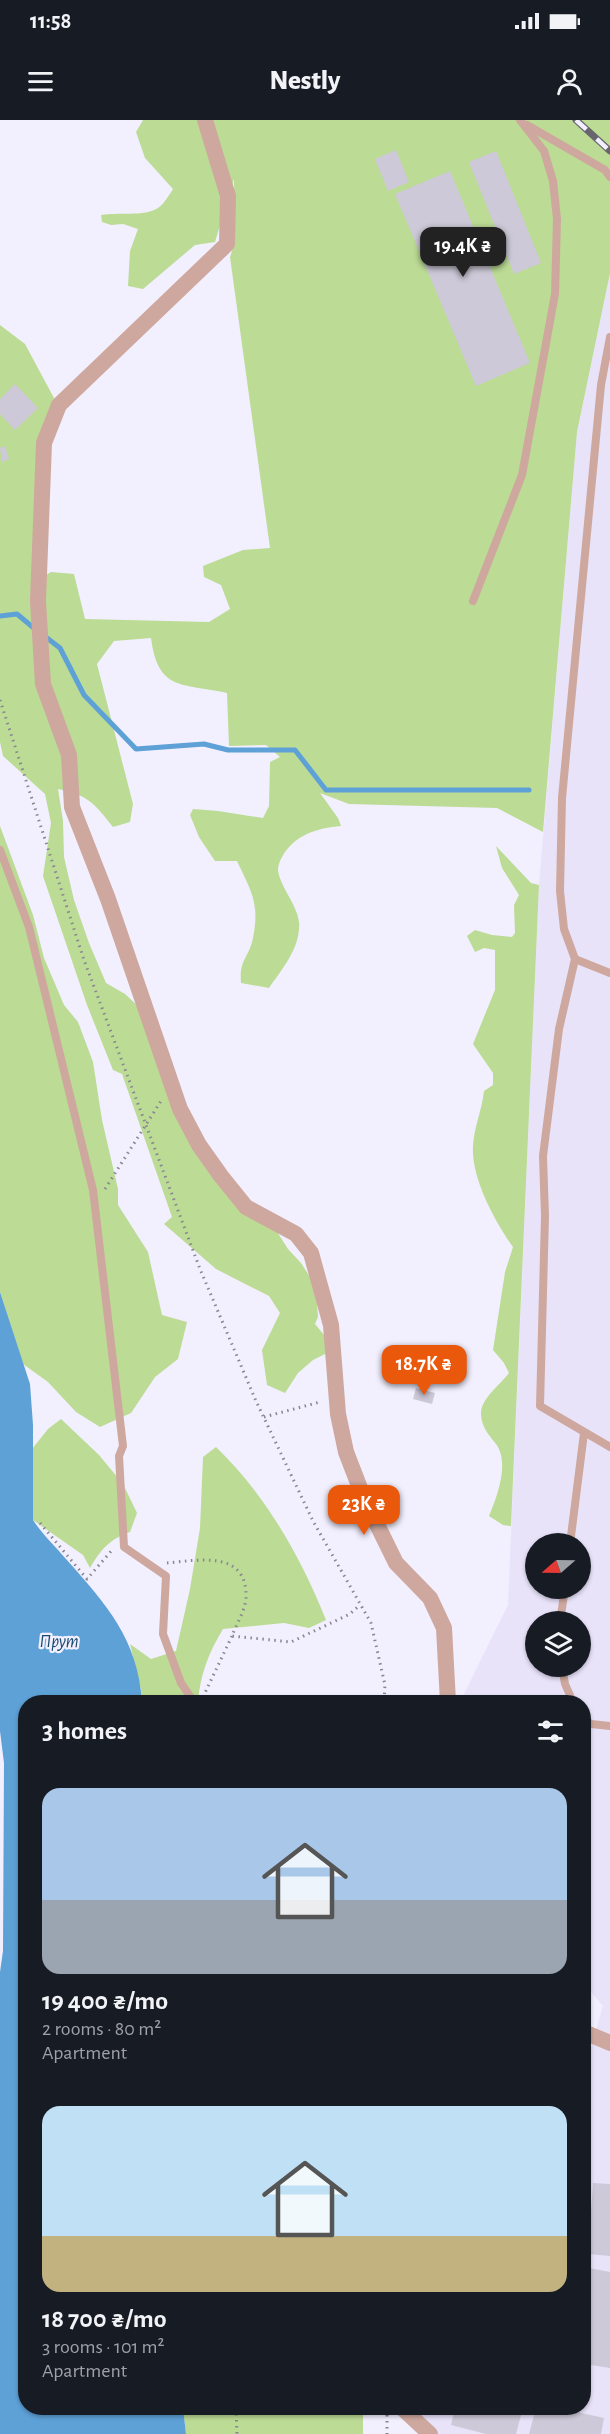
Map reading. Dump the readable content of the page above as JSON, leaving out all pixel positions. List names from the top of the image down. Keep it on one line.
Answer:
{"water":["Прут"],"north":"left","page":{"status":"11:58","header":"Nestly","price":["19.4K ₴","18.7K ₴","23K ₴"],"heading":"3 homes","list":[{"name":"19 400 ₴/mo","note":"2 rooms · 80 m² · Apartment"},{"name":"18 700 ₴/mo","note":"3 rooms · 101 m² · Apartment"}]}}
